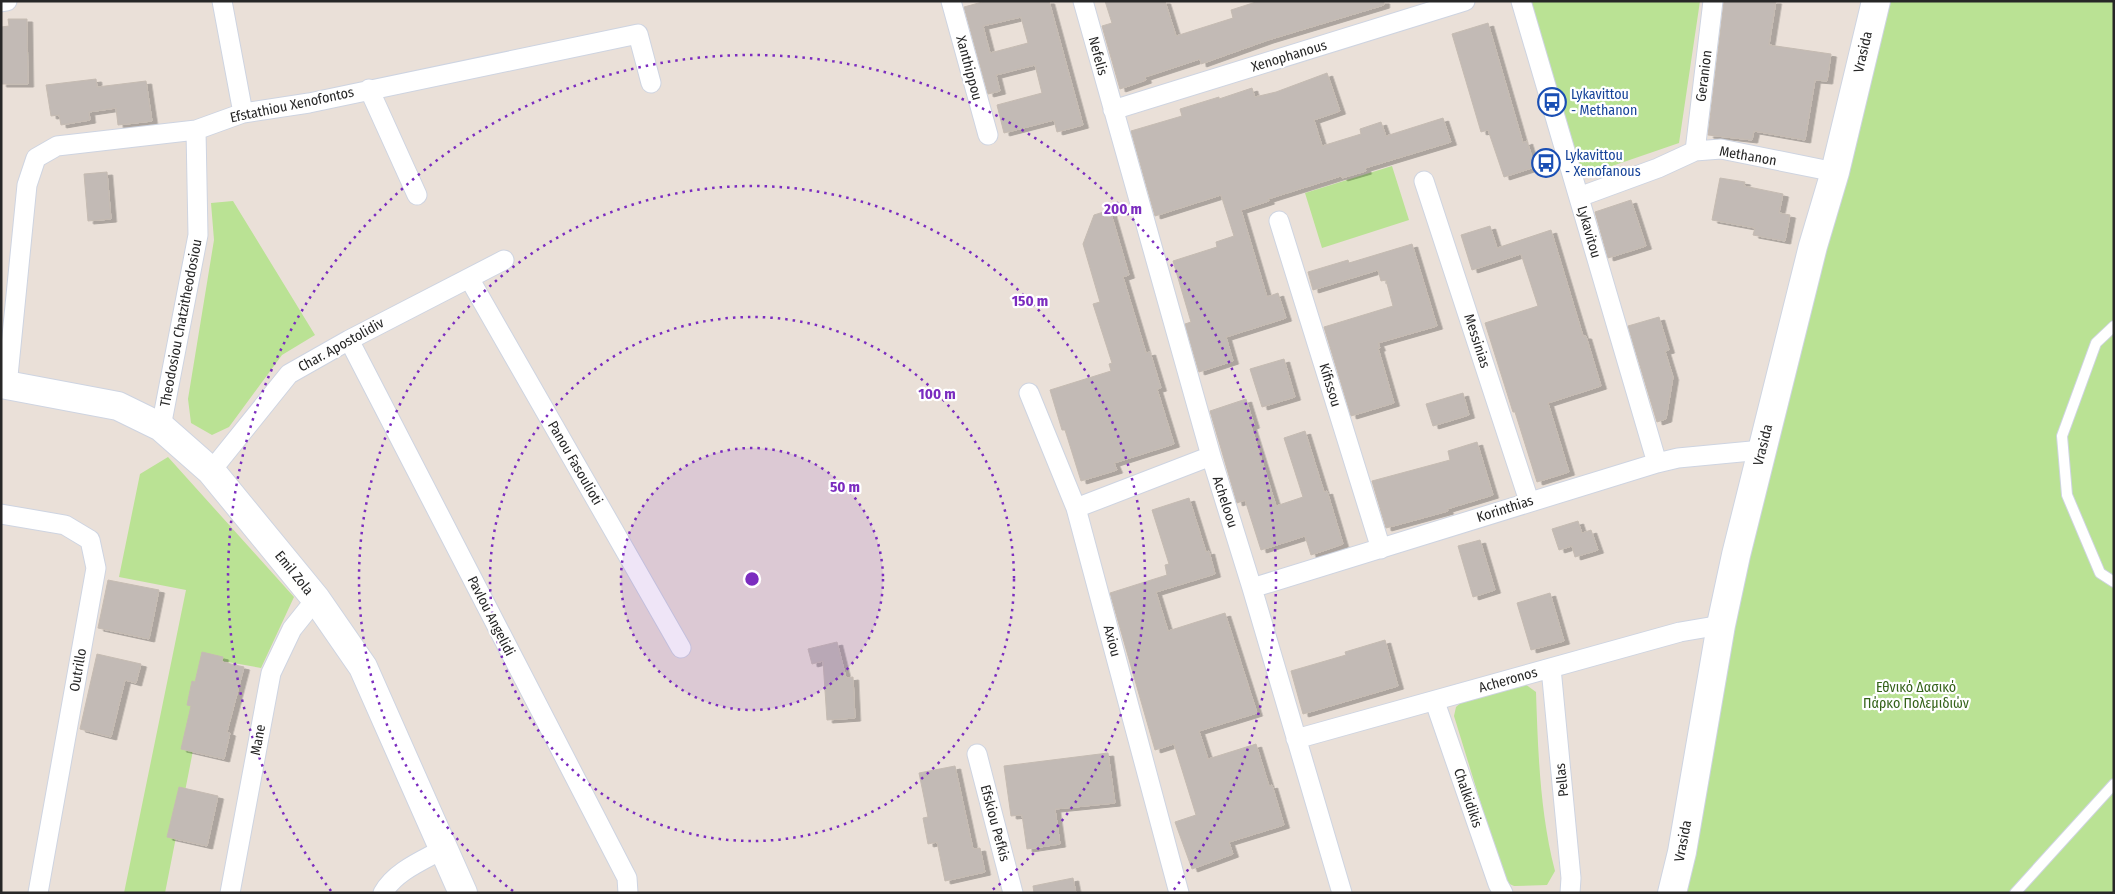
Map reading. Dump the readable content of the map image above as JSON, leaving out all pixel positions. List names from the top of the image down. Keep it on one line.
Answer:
{"streets":{"street":["Vrasida","Nefelis","Xenophanous","Xanthippou","Geranion","Efstathiou Xenofontos","Methanon","Lykavitou","Theodosiou Chatzitheodosiou","Messinias","Char. Apostolidiv","Kifissou","Panou Fasoulioti","Acheloou","Korinthias","Emil Zola","Pavlou Angelidi","Axiou","Outrillo","Acheronos","Mane","Pellas","Chalkidikis","Efskiou Pefkis"]},"crossings":[["Vrasida","Methanon"],["Vrasida","Korinthias"],["Vrasida","Acheronos"],["Nefelis","Xenophanous"],["Nefelis","Acheloou"],["Xenophanous","Acheloou"],["Geranion","Methanon"],["Efstathiou Xenofontos","Theodosiou Chatzitheodosiou"],["Efstathiou Xenofontos","Emil Zola"],["Methanon","Lykavitou"],["Lykavitou","Korinthias"],["Theodosiou Chatzitheodosiou","Emil Zola"],["Messinias","Korinthias"],["Char. Apostolidiv","Panou Fasoulioti"],["Char. Apostolidiv","Emil Zola"],["Char. Apostolidiv","Pavlou Angelidi"],["Kifissou","Korinthias"],["Acheloou","Korinthias"],["Acheloou","Acheronos"],["Emil Zola","Mane"],["Acheronos","Pellas"],["Acheronos","Chalkidikis"]],"parks":["Εθνικό Δασικό Πάρκο Πολεμιδιών"],"places":{"bus stop":["Lykavittou - Methanon","Lykavittou - Xenofanous"]},"rings":["200 m","150 m","100 m","50 m"]}
